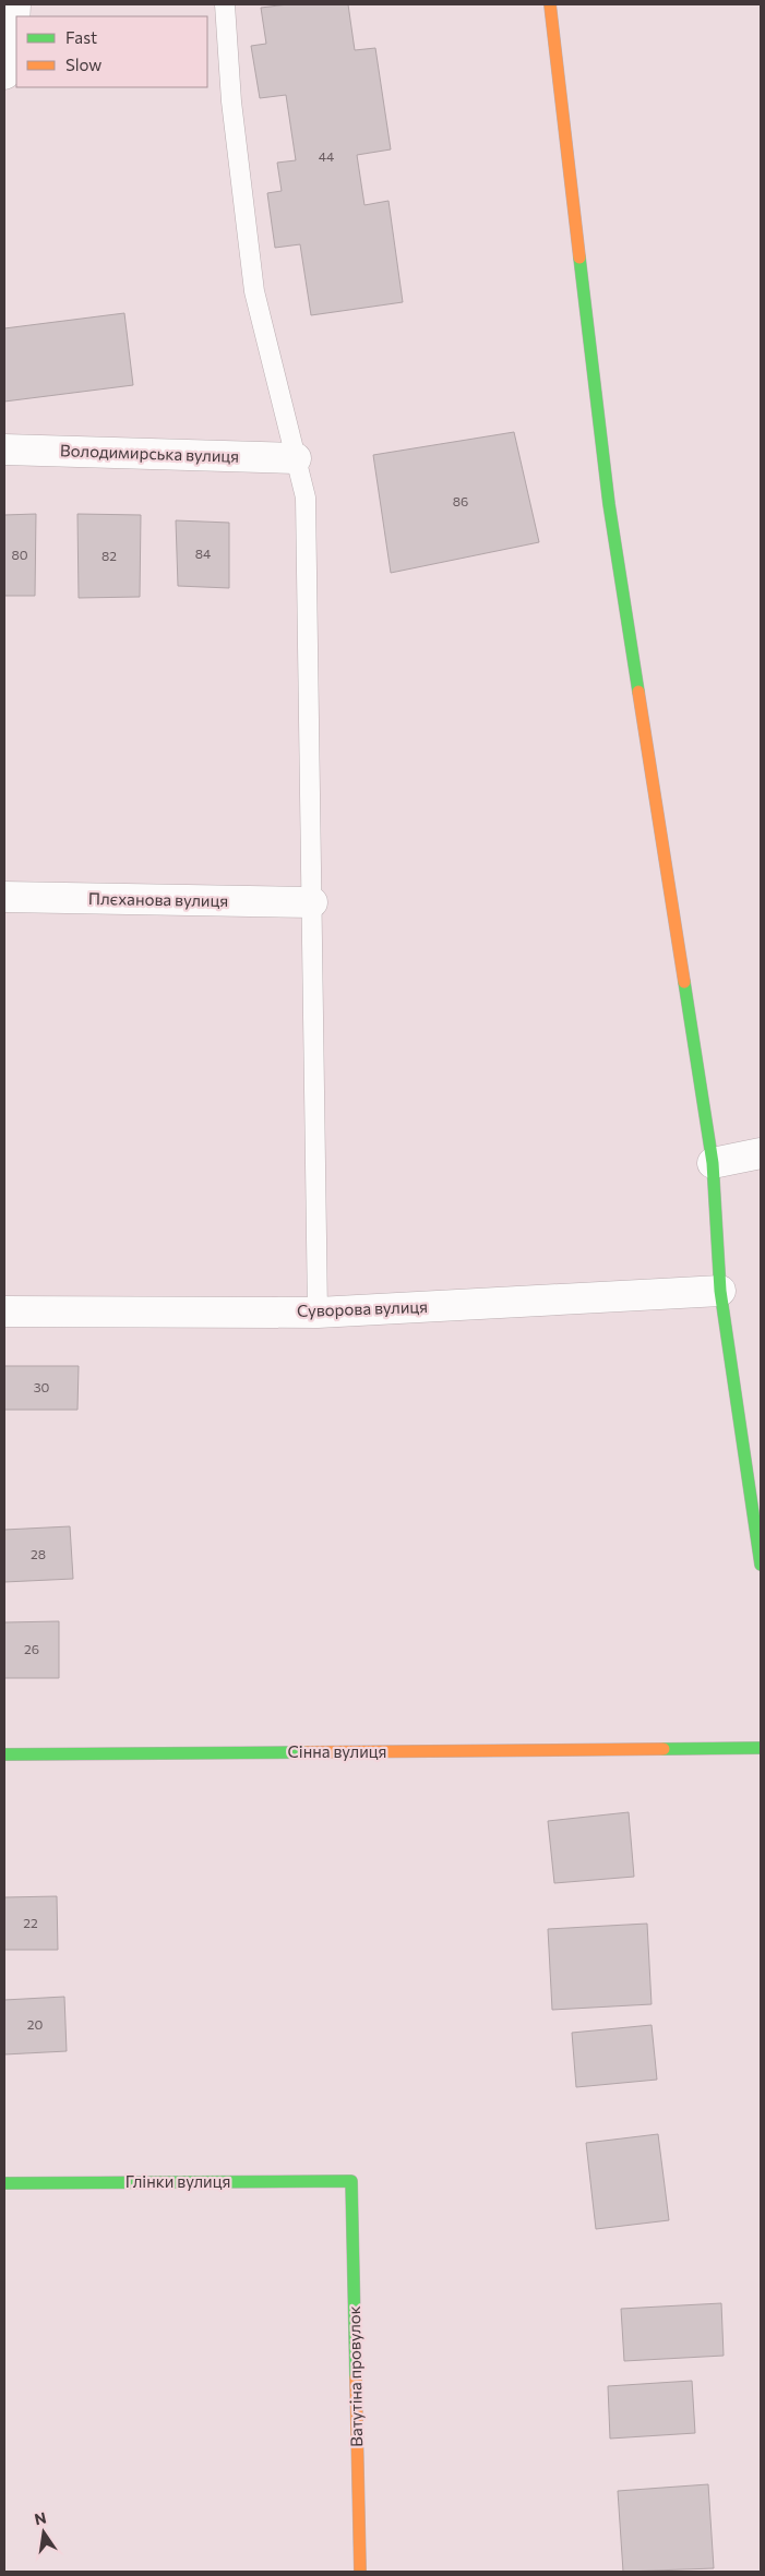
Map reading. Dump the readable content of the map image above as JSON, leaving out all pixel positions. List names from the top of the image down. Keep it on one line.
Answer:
{"streets":{"street":["Володимирська вулиця","Плєханова вулиця","Суворова вулиця","Сінна вулиця","Глінки вулиця","Ватутіна провулок"]},"crossings":[["Глінки вулиця","Ватутіна провулок"]],"house_numbers":["44","86","84","80","82","30","28","26","22","20"],"legend":["Fast","Slow"],"north":"top"}
